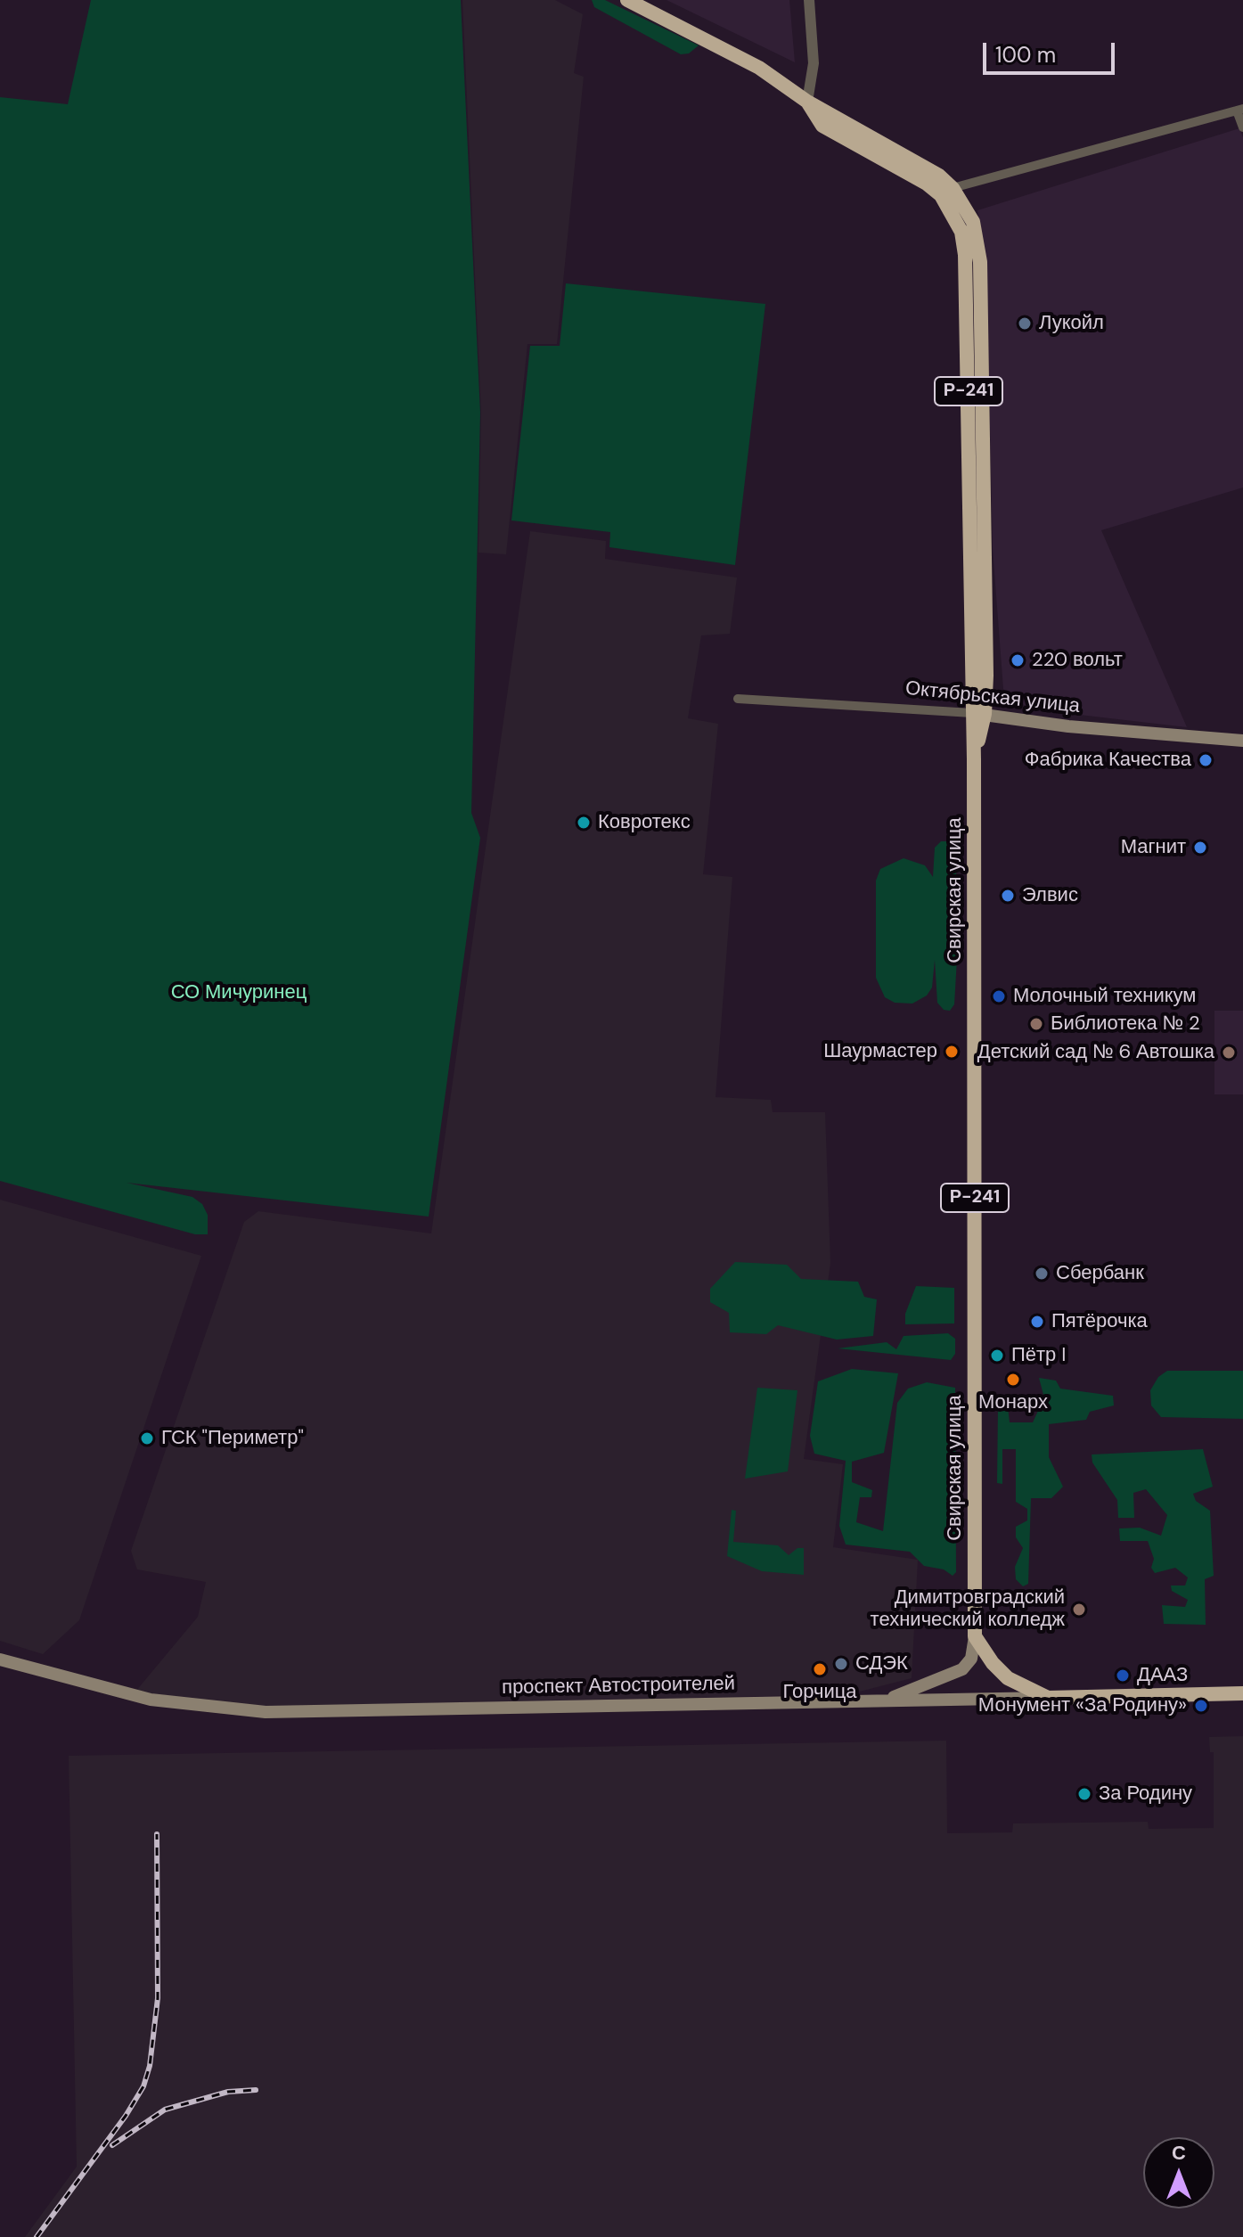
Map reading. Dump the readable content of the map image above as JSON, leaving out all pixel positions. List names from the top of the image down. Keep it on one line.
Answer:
{"streets":{"highway":["Р-241","Свирская улица","проспект Автостроителей"],"main road":["Октябрьская улица"]},"crossings":[["Октябрьская улица","Свирская улица"],["Свирская улица","проспект Автостроителей"]],"parks":["СО Мичуринец"],"places":["Лукойл","220 вольт","Фабрика Качества","Ковротекс","Магнит","Элвис","Молочный техникум","Библиотека № 2","Шаурмастер","Детский сад № 6 Автошка","Сбербанк","Пятёрочка","Пётр I","Монарх","ГСК \"Периметр\"","Димитровградский технический колледж","СДЭК","Горчица","ДААЗ","Монумент «За Родину»","За Родину"],"scale_bar":"100 m","north":"top"}
